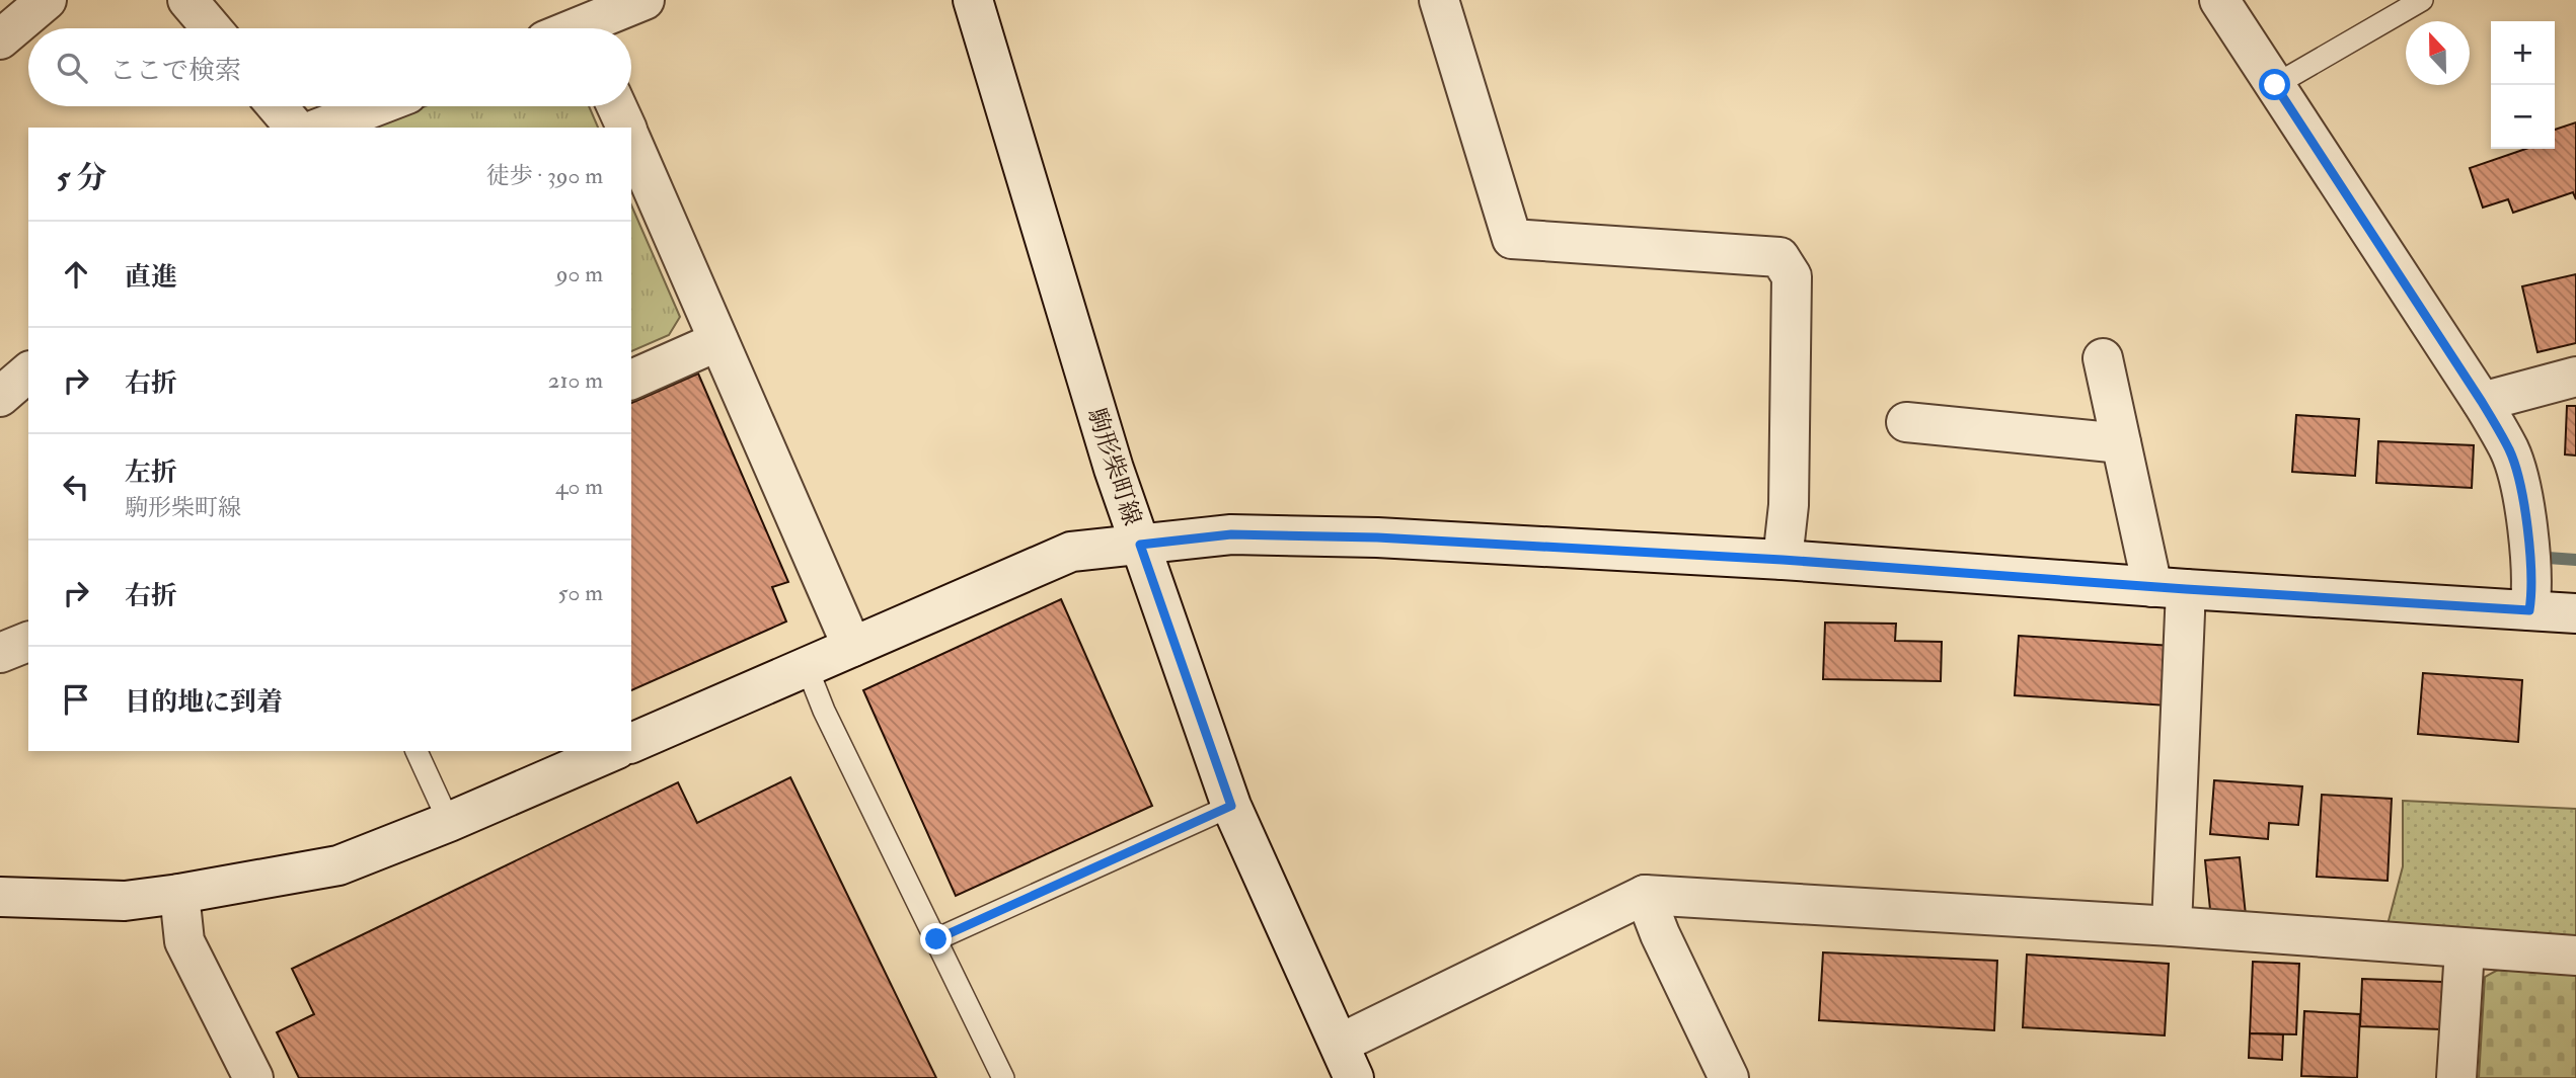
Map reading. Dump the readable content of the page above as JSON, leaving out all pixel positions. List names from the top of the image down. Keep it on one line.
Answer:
{"streets":{"street":["駒形柴町線"]},"north":"top","page":{"map_buttons":["+","−"],"search":"ここで検索","heading":["5 分","徒歩 · 390 m"],"list":[["直進","90 m"],["右折","210 m"],["左折","駒形柴町線","40 m"],["右折","50 m"],"目的地に到着"]}}
